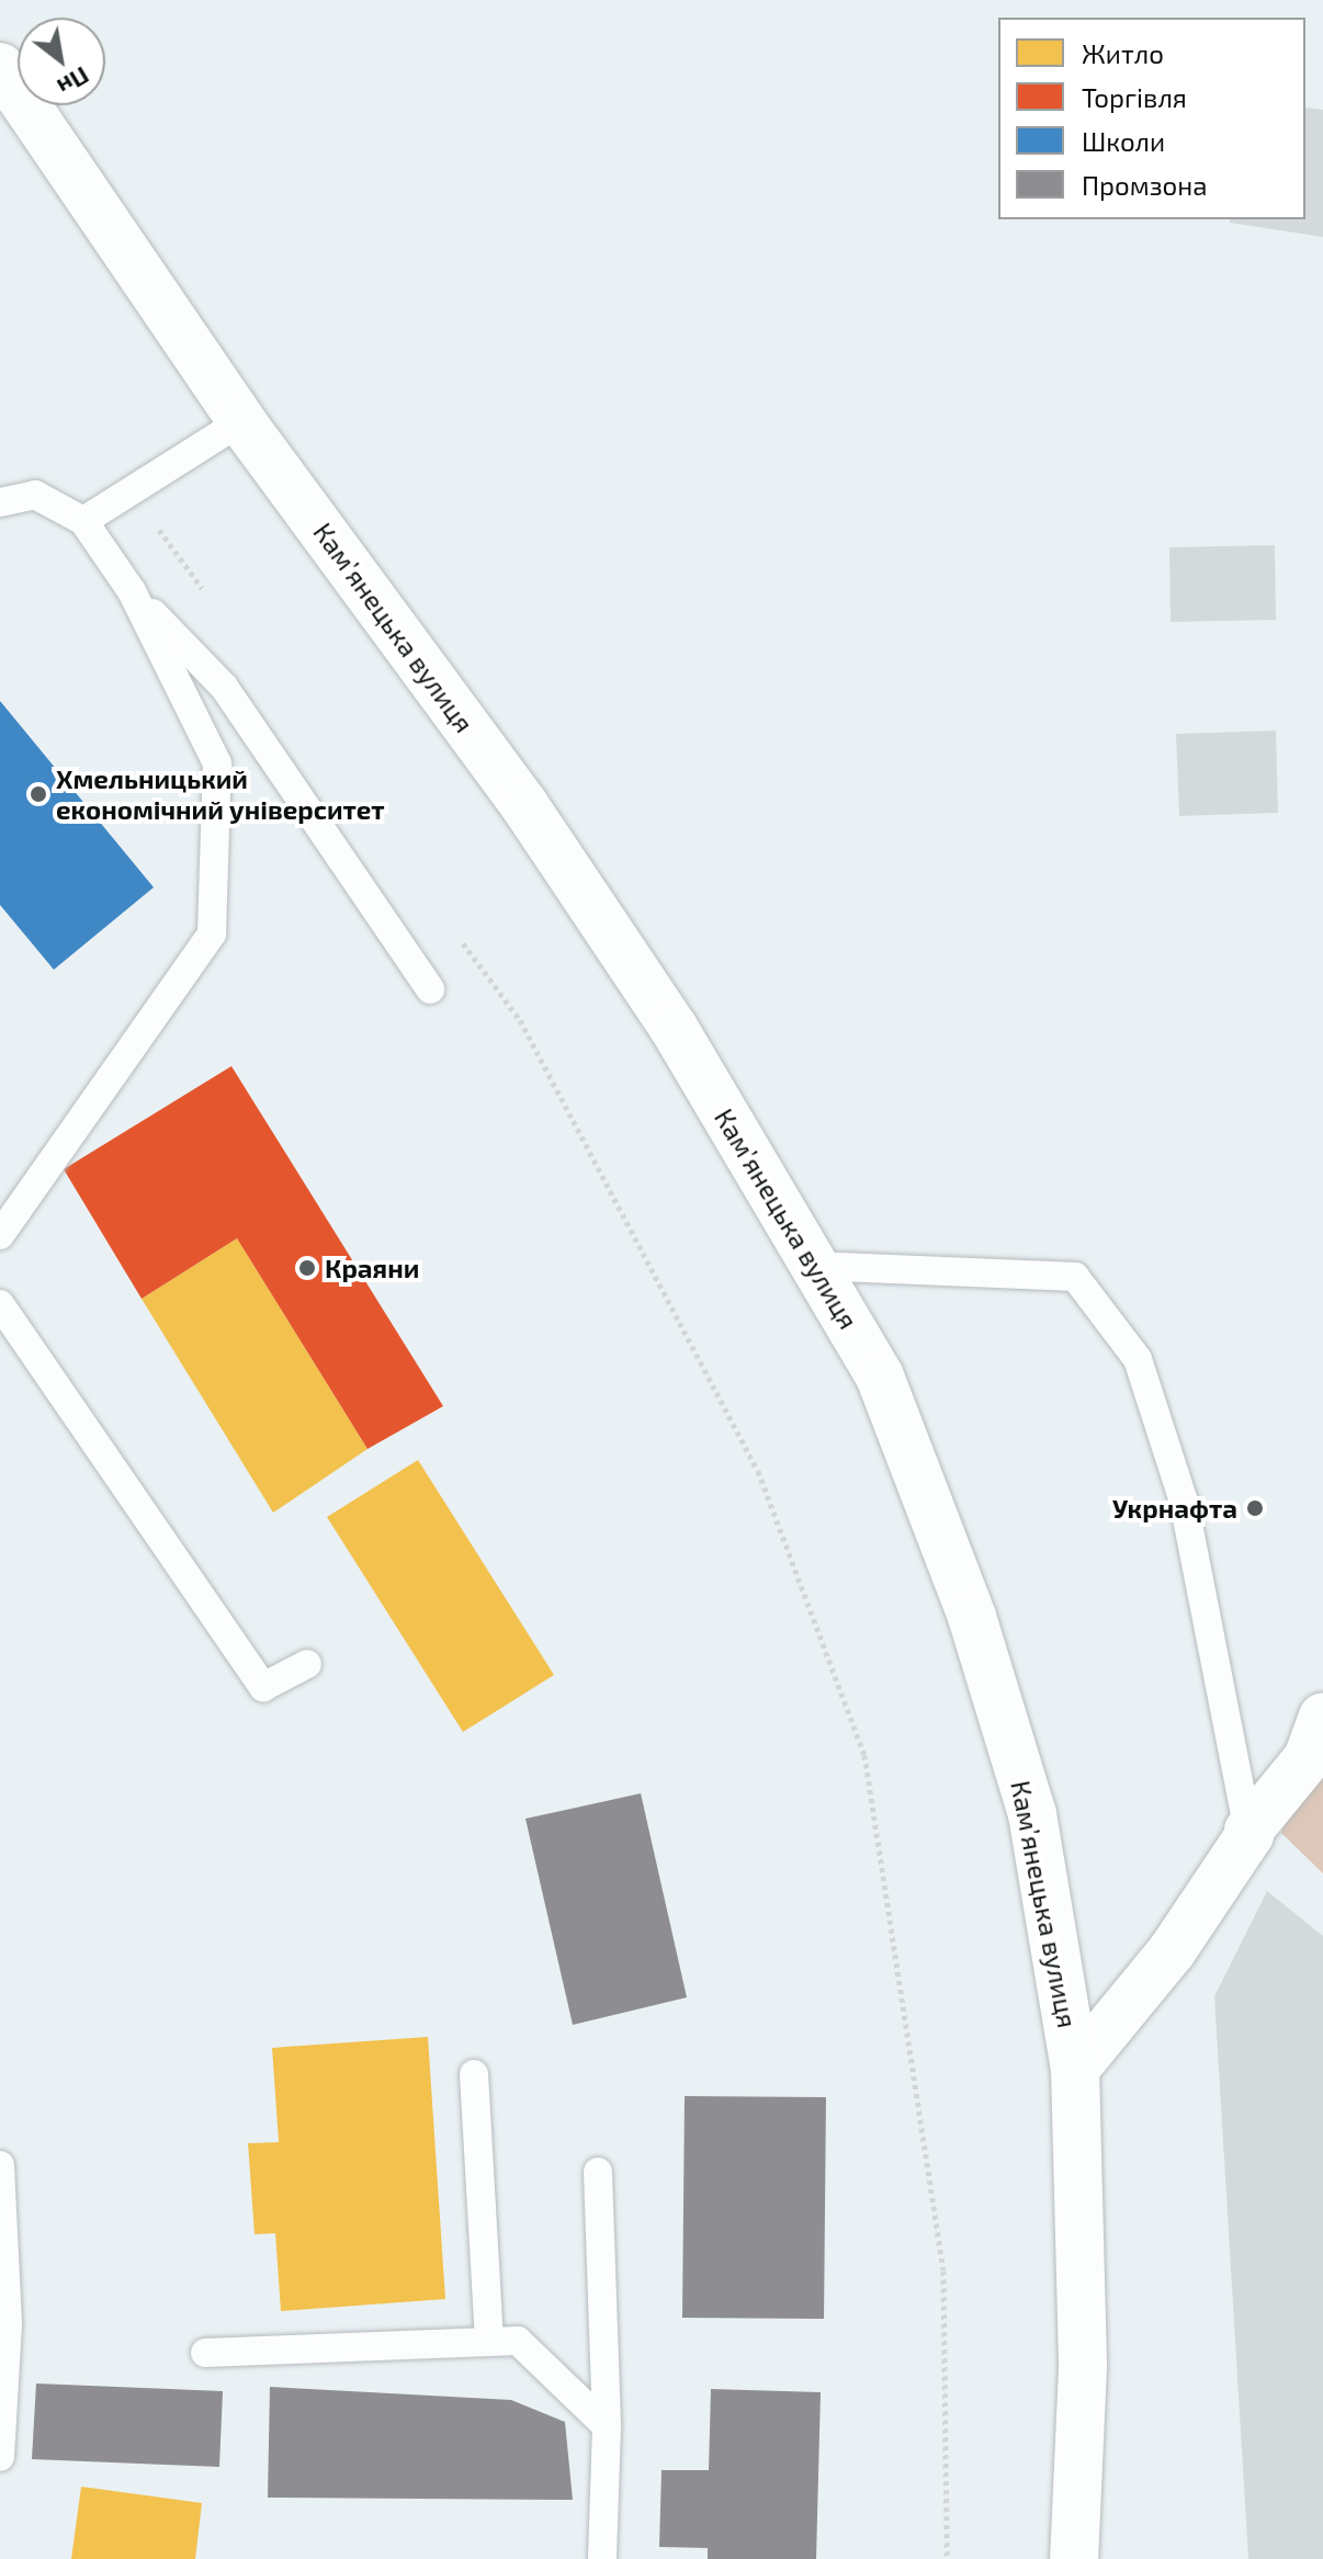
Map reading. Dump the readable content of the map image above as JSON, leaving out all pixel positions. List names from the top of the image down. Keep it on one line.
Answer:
{"streets":{"main road":["Камʼянецька вулиця"]},"places":["Хмельницький економічний університет","Краяни","Укрнафта"],"legend":["Житло","Торгівля","Школи","Промзона"],"north":"bottom right"}
